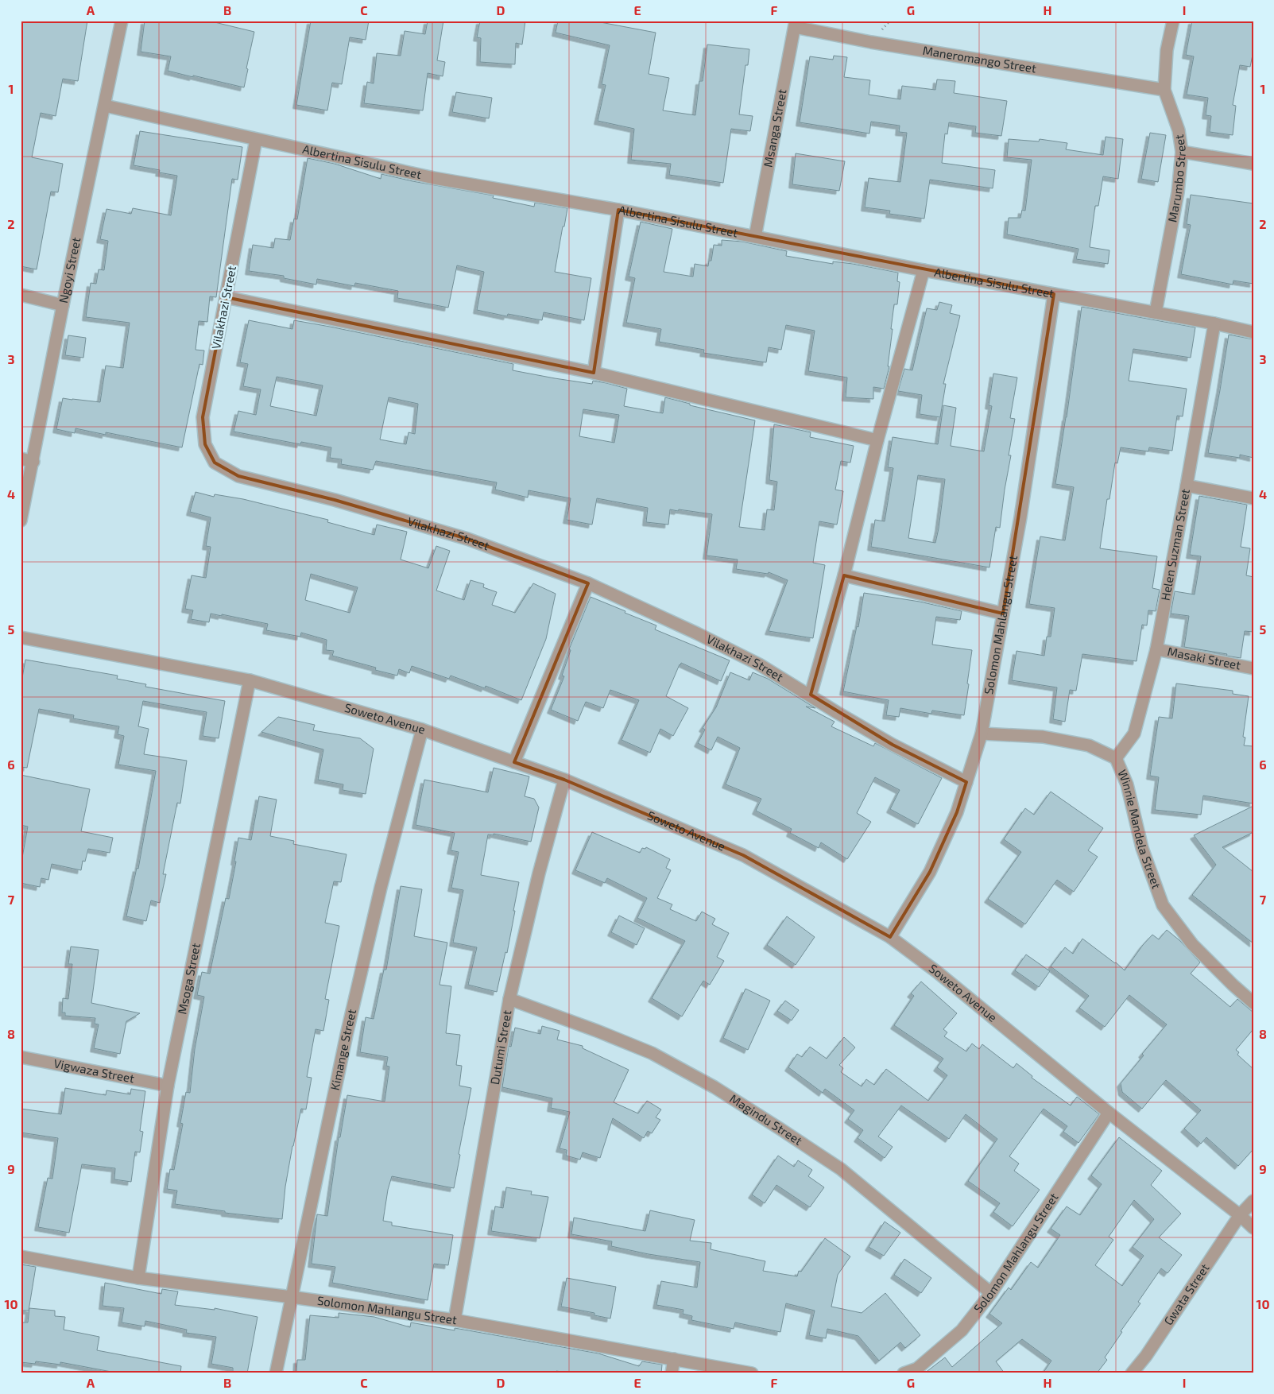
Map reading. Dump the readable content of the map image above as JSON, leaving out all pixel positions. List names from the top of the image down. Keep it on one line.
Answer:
{"streets":{"street":["Maneromango Street","Msanga Street","Albertina Sisulu Street","Marumbo Street","Ngoyi Street","Vilakhazi Street","Helen Suzman Street","Solomon Mahlangu Street","Masaki Street","Soweto Avenue","Winnie Mandela Street","Msoga Street","Dutumi Street","Kimange Street","Vigwaza Street","Magindu Street","Gwata Street"]},"crossings":[["Maneromango Street","Msanga Street"],["Maneromango Street","Marumbo Street"],["Msanga Street","Albertina Sisulu Street"],["Albertina Sisulu Street","Marumbo Street"],["Albertina Sisulu Street","Ngoyi Street"],["Albertina Sisulu Street","Vilakhazi Street"],["Albertina Sisulu Street","Helen Suzman Street"],["Albertina Sisulu Street","Solomon Mahlangu Street"],["Vilakhazi Street","Solomon Mahlangu Street"],["Helen Suzman Street","Masaki Street"],["Helen Suzman Street","Winnie Mandela Street"],["Solomon Mahlangu Street","Soweto Avenue"],["Solomon Mahlangu Street","Winnie Mandela Street"],["Solomon Mahlangu Street","Msoga Street"],["Solomon Mahlangu Street","Dutumi Street"],["Solomon Mahlangu Street","Kimange Street"],["Solomon Mahlangu Street","Magindu Street"],["Soweto Avenue","Msoga Street"],["Soweto Avenue","Dutumi Street"],["Soweto Avenue","Kimange Street"],["Soweto Avenue","Gwata Street"],["Msoga Street","Vigwaza Street"],["Dutumi Street","Magindu Street"]],"grid":{"columns":["A","B","C","D","E","F","G","H","I"],"rows":["1","2","3","4","5","6","7","8","9","10"]}}
